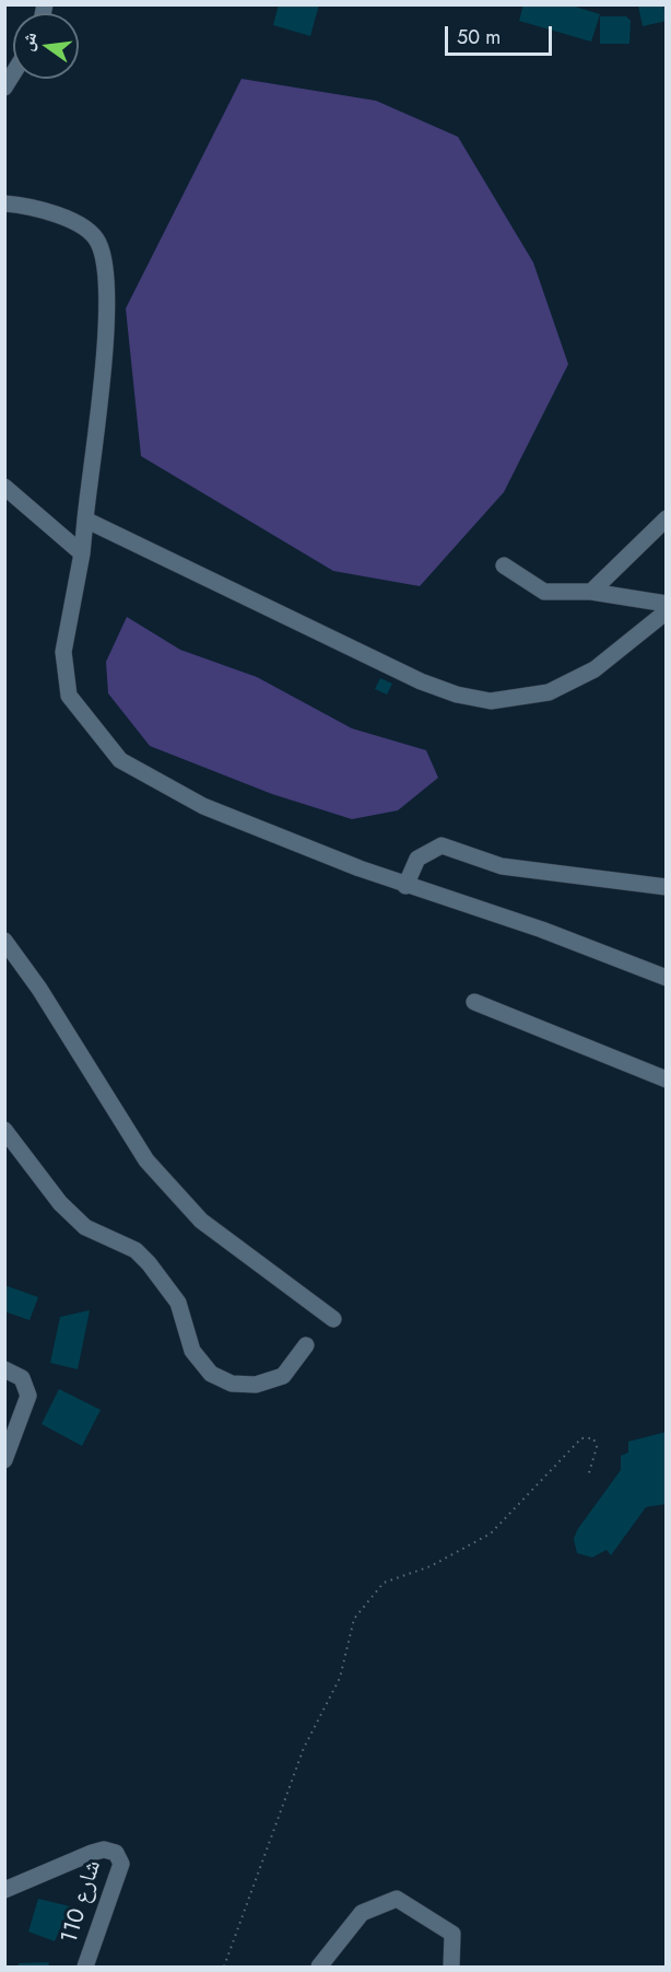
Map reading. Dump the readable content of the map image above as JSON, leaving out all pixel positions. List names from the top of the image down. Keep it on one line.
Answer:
{"streets":{"street":["شارع 110"]},"scale_bar":"50 m","north":"left"}
